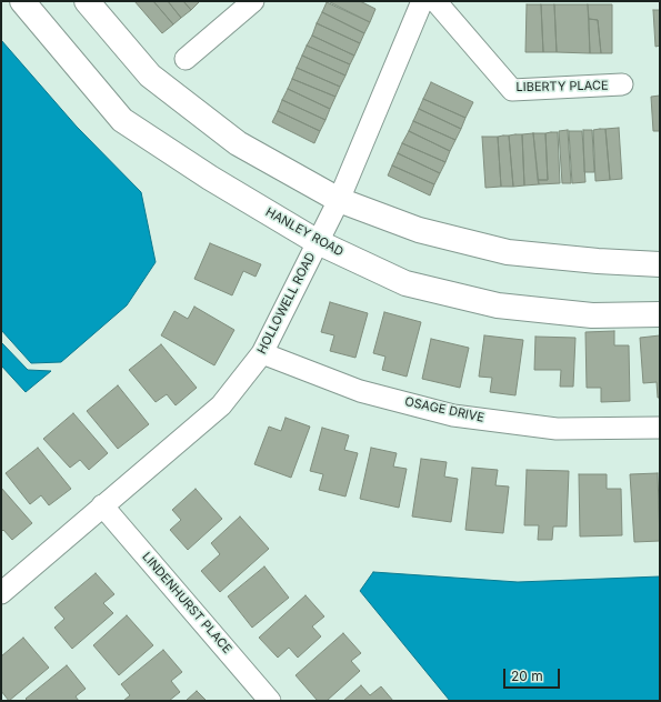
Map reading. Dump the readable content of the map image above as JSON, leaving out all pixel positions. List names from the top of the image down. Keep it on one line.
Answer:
{"streets":{"main road":["HANLEY ROAD"],"street":["LIBERTY PLACE","HOLLOWELL ROAD","OSAGE DRIVE","LINDENHURST PLACE"]},"crossings":[["HANLEY ROAD","HOLLOWELL ROAD"],["HOLLOWELL ROAD","OSAGE DRIVE"],["HOLLOWELL ROAD","LINDENHURST PLACE"]],"scale_bar":"20 m"}
